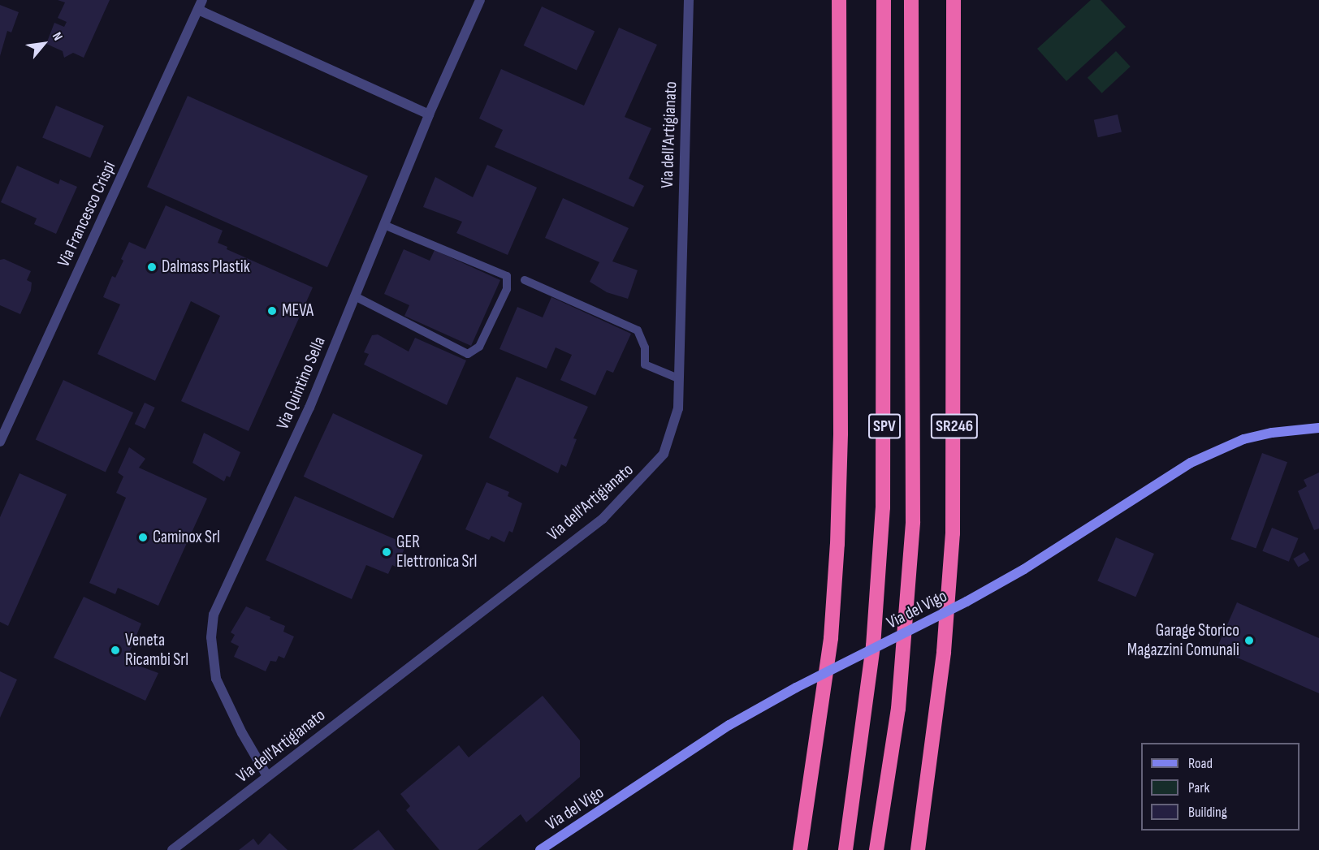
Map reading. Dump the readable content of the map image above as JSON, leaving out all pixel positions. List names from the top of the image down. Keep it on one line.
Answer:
{"streets":{"highway":["SPV","SR246"],"street":["Via dell'Artigianato","Via Francesco Crispi","Via Quintino Sella","Via del Vigo"]},"crossings":[["Via dell'Artigianato","Via Quintino Sella"]],"places":["Dalmass Plastik","MEVA","Caminox Srl","GER Elettronica Srl","Garage Storico Magazzini Comunali","Veneta Ricambi Srl"],"legend":["Road","Park","Building"],"north":"top right"}
